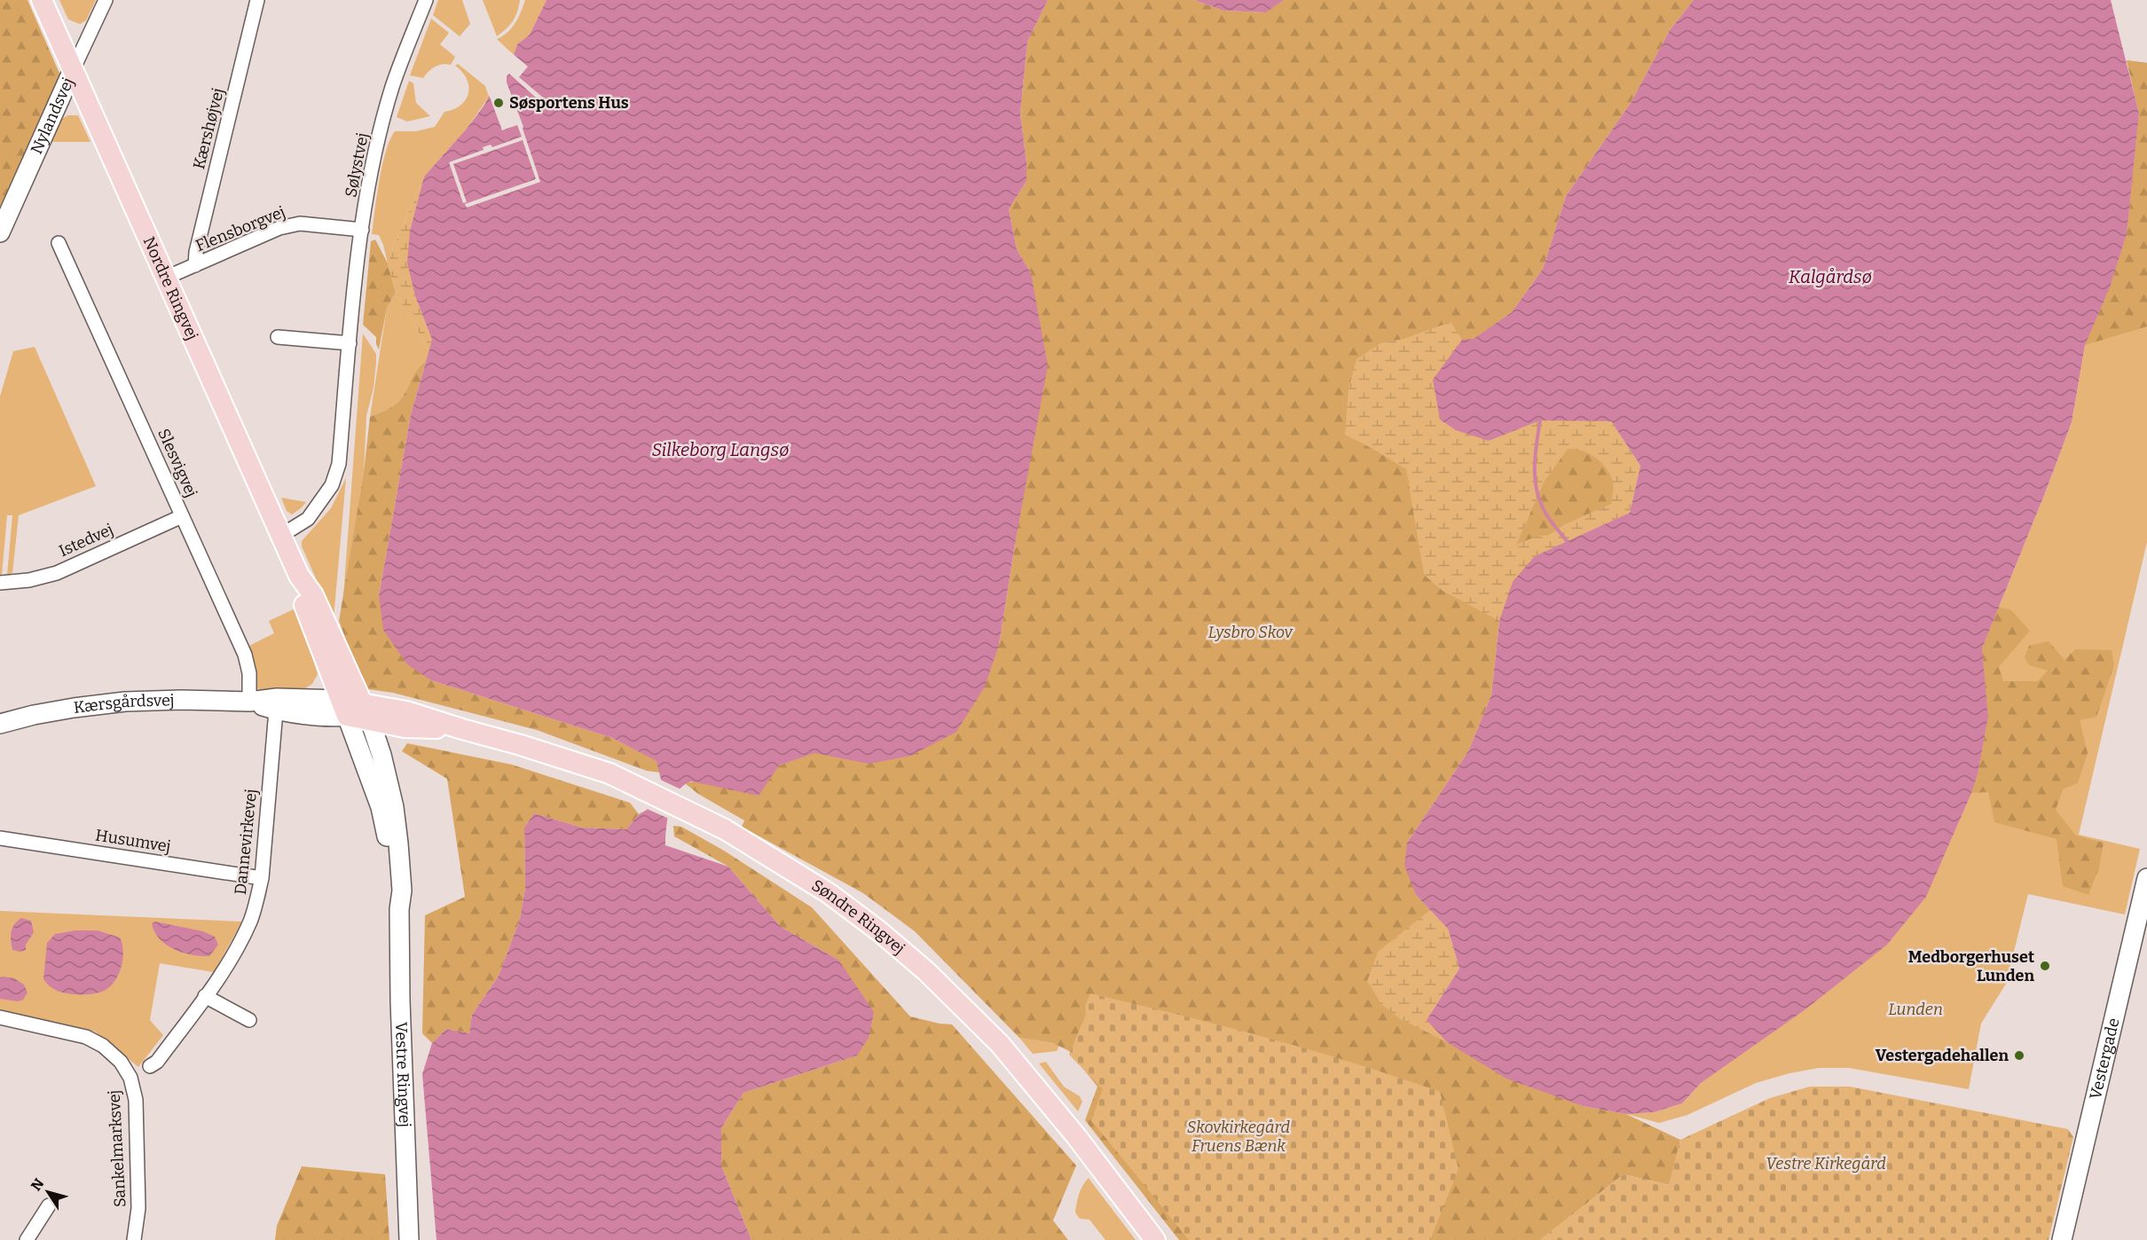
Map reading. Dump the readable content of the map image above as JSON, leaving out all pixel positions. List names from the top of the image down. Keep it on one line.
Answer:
{"streets":{"main road":["Nordre Ringvej","Søndre Ringvej"],"street":["Nylandsvej","Kærshøjvej","Sølystvej","Flensborgvej","Slesvigvej","Istedvej","Kærsgårdsvej","Husumvej","Dannevirkevej","Vestergade","Vestre Ringvej","Sankelmarksvej"]},"crossings":[["Nylandsvej","Nordre Ringvej"],["Kærshøjvej","Flensborgvej"],["Sølystvej","Flensborgvej"],["Sølystvej","Nordre Ringvej"],["Flensborgvej","Nordre Ringvej"],["Nordre Ringvej","Kærsgårdsvej"],["Nordre Ringvej","Søndre Ringvej"],["Nordre Ringvej","Vestre Ringvej"],["Slesvigvej","Istedvej"],["Slesvigvej","Kærsgårdsvej"],["Kærsgårdsvej","Dannevirkevej"],["Kærsgårdsvej","Søndre Ringvej"],["Kærsgårdsvej","Vestre Ringvej"],["Husumvej","Dannevirkevej"],["Søndre Ringvej","Vestre Ringvej"]],"water":["Kalgårdsø","Silkeborg Langsø"],"parks":["Lysbro Skov","Lunden","Skovkirkegård Fruens Bænk","Vestre Kirkegård"],"places":["Søsportens Hus","Medborgerhuset Lunden","Vestergadehallen"],"north":"top left"}
